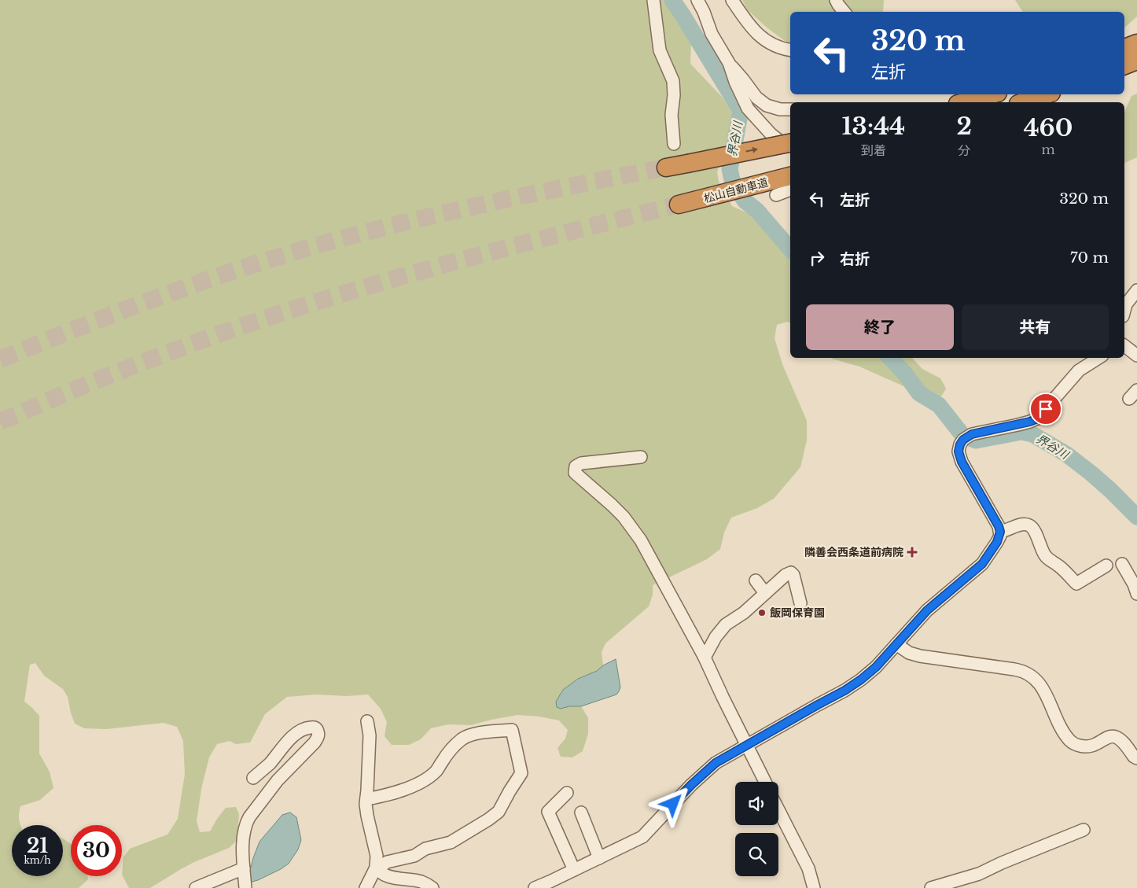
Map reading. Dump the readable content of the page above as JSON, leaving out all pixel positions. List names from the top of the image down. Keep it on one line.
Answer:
{"streets":{"highway":["松山自動車道"]},"water":["界谷川"],"places":{"health":["隣善会西条道前病院"],"other":["飯岡保育園"]},"page":{"turn":["320 m","左折"],"eta":["13:44","到着","2","分","460","m"],"list":[{"name":"左折","value":"320 m"},{"name":"右折","value":"70 m"}],"buttons":["終了","共有"],"speed":"21 km/h","limit":"30"}}
